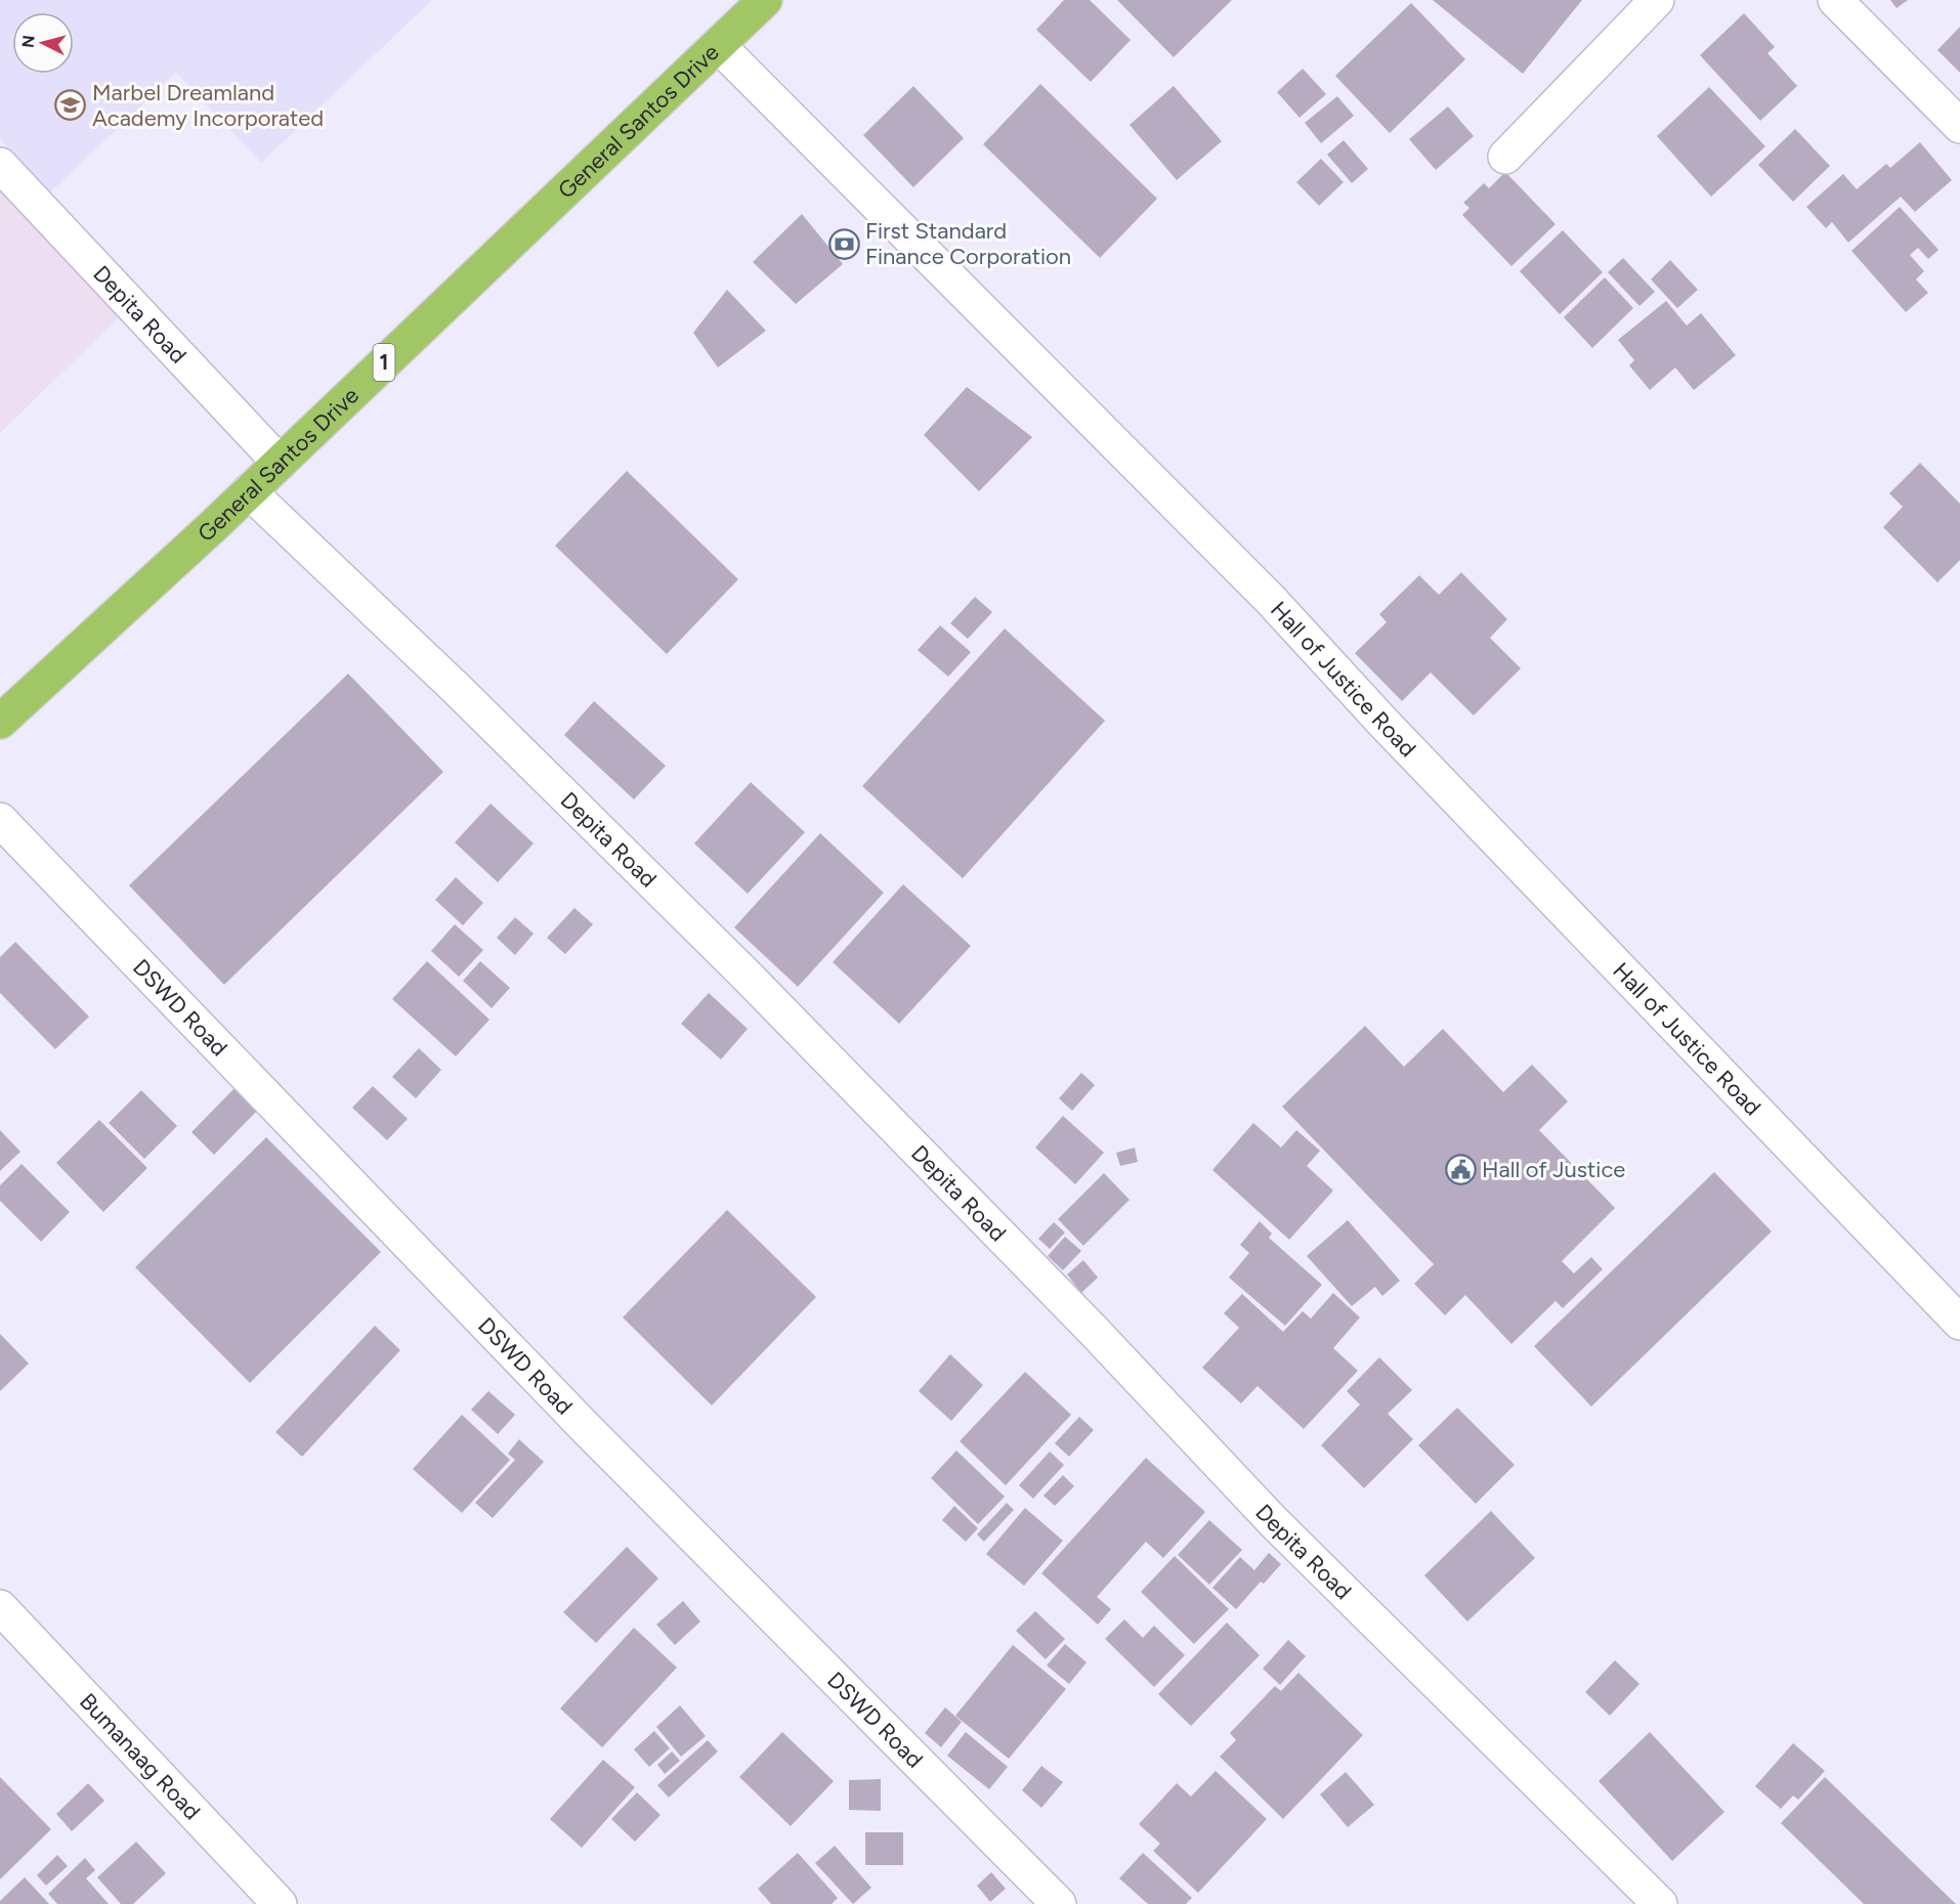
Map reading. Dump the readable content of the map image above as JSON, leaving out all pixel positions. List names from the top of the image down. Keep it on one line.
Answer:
{"streets":{"highway":["General Santos Drive","1"],"street":["Depita Road","Hall of Justice Road","DSWD Road","Bumanaag Road"]},"crossings":[["General Santos Drive","Depita Road"],["General Santos Drive","Hall of Justice Road"]],"places":{"school or university":["Marbel Dreamland Academy Incorporated"],"bank":["First Standard Finance Corporation"],"public building":["Hall of Justice"]},"north":"left"}
